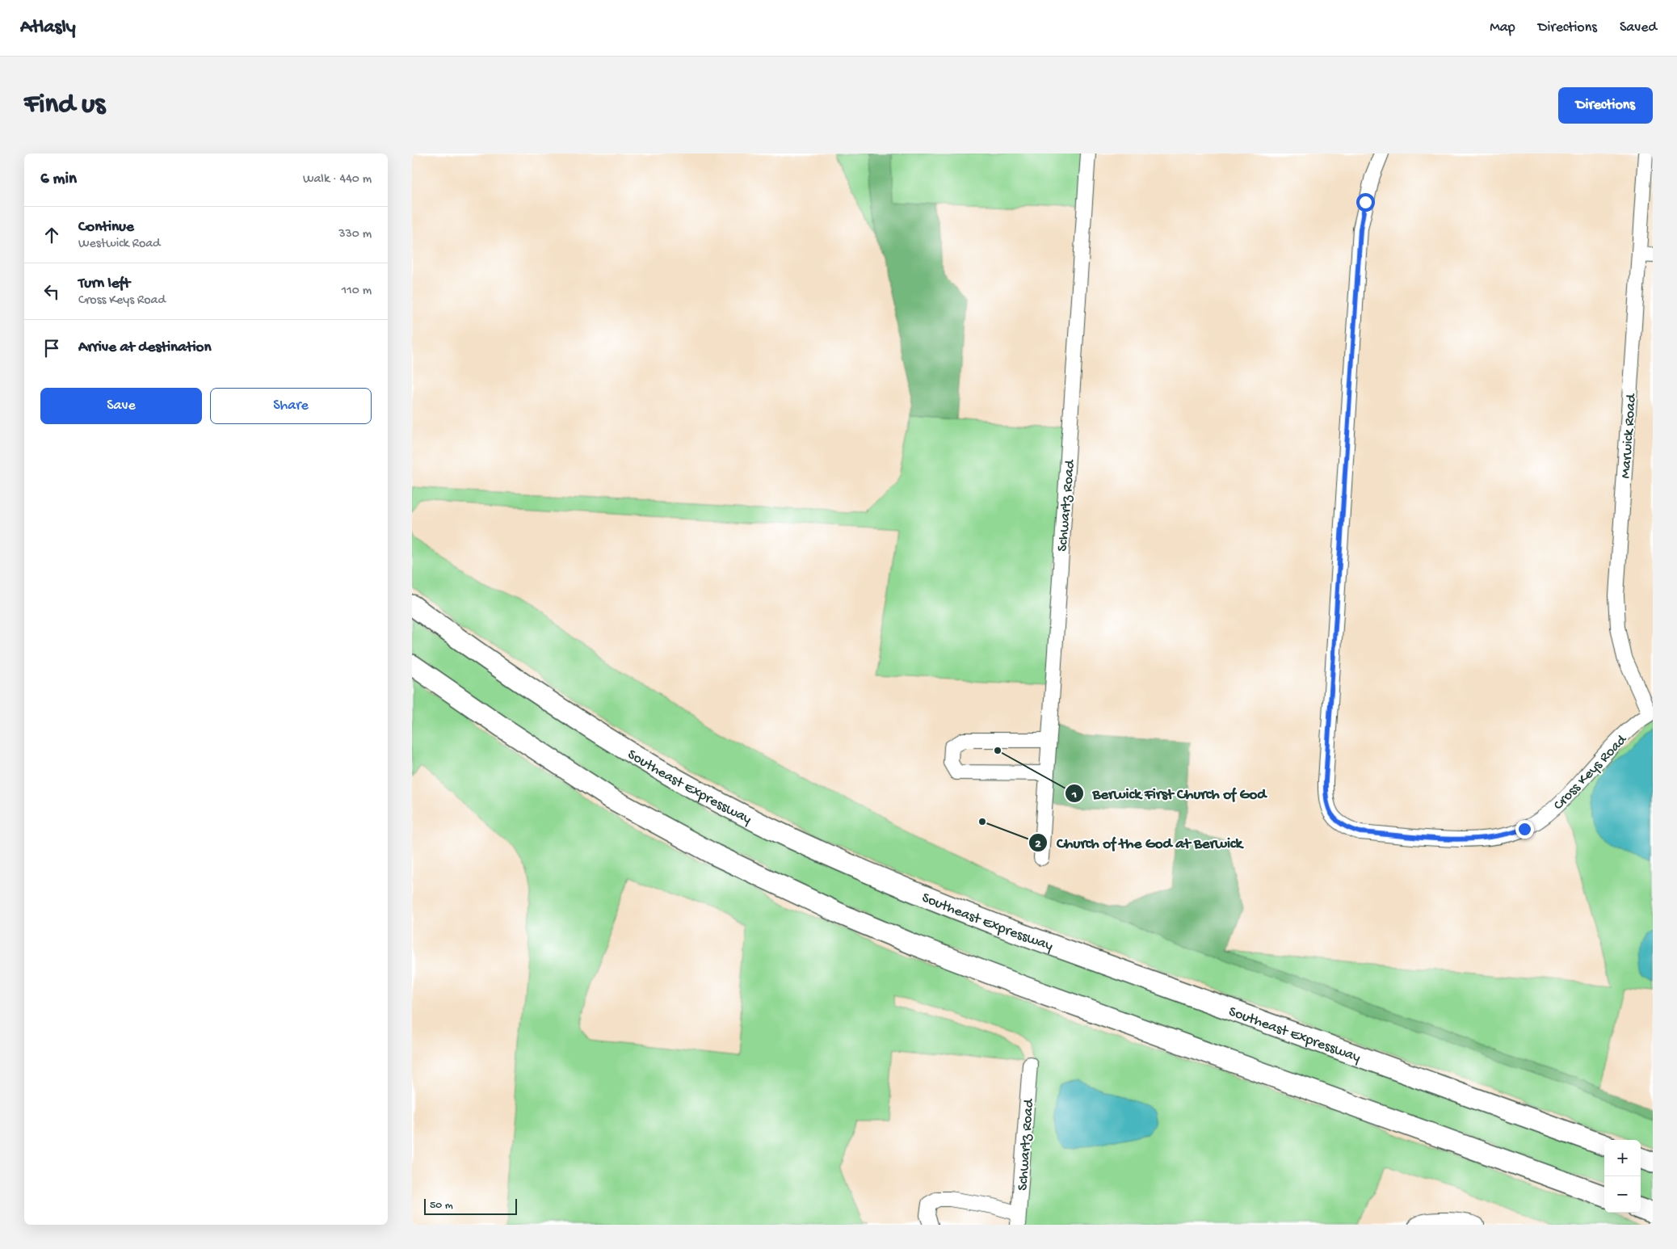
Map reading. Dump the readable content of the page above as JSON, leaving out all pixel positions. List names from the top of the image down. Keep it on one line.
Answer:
{"streets":{"highway":["Southeast Expressway"],"street":["Marwick Road","Schwartz Road","Cross Keys Road"]},"crossings":[["Marwick Road","Cross Keys Road"]],"places":["Berwick First Church of God","Church of the God at Berwick"],"scale_bar":"50 m","page":{"header":"Atlasly","nav":["Map","Directions","Saved"],"buttons":["Directions",["Save","Share"]],"title":"Find us","heading":["6 min","Walk · 440 m"],"list":[["Continue","Westwick Road","330 m"],["Turn left","Cross Keys Road","110 m"],"Arrive at destination"],"map_buttons":["+","−"],"scale":"50 m"}}
